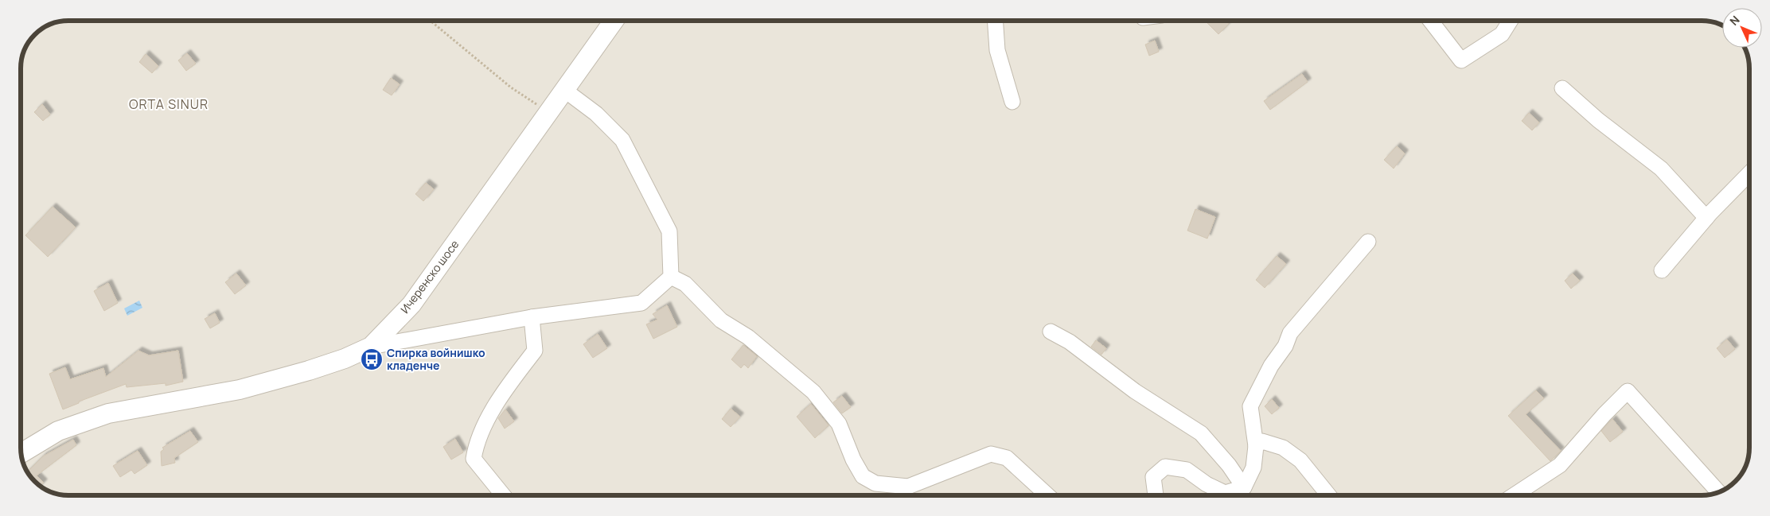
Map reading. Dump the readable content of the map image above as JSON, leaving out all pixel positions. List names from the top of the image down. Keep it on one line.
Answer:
{"streets":{"street":["Ичеренско шосе"]},"districts":["ORTA SINUR"],"places":{"bus stop":["Спирка войнишко кладенче"]},"north":"top left"}
